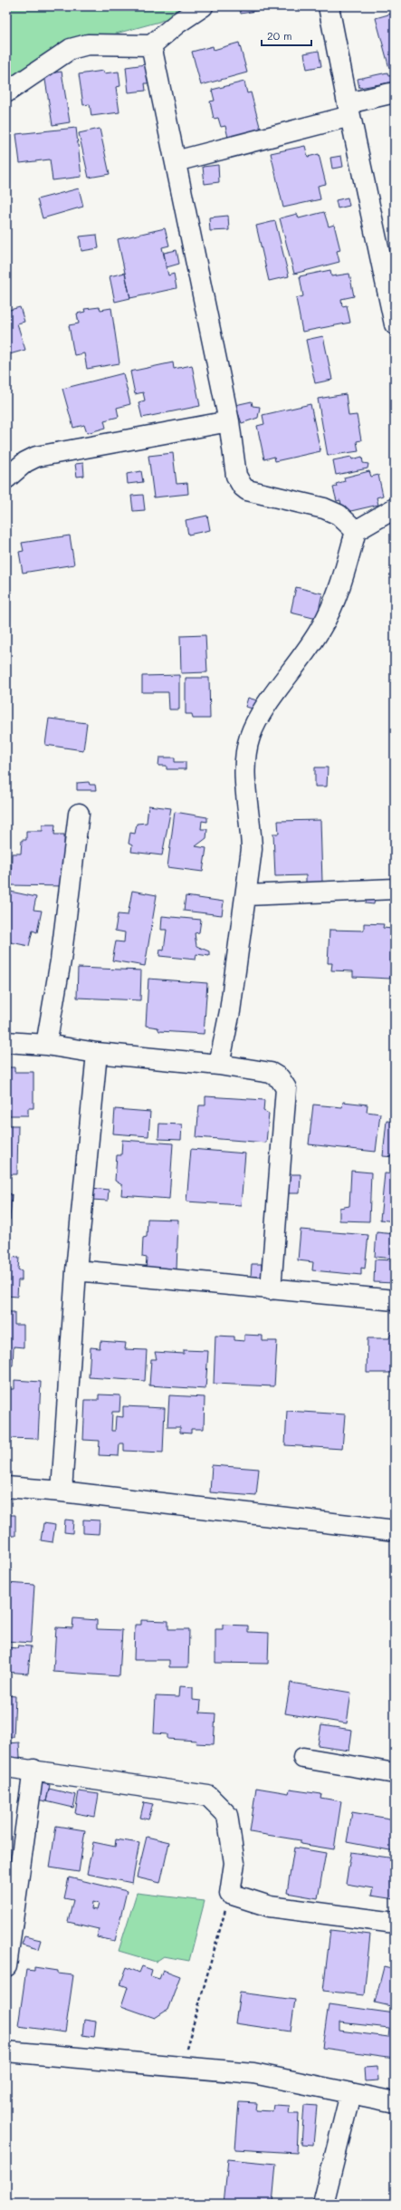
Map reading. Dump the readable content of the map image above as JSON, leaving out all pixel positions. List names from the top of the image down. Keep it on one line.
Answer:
{"scale_bar":"20 m"}
